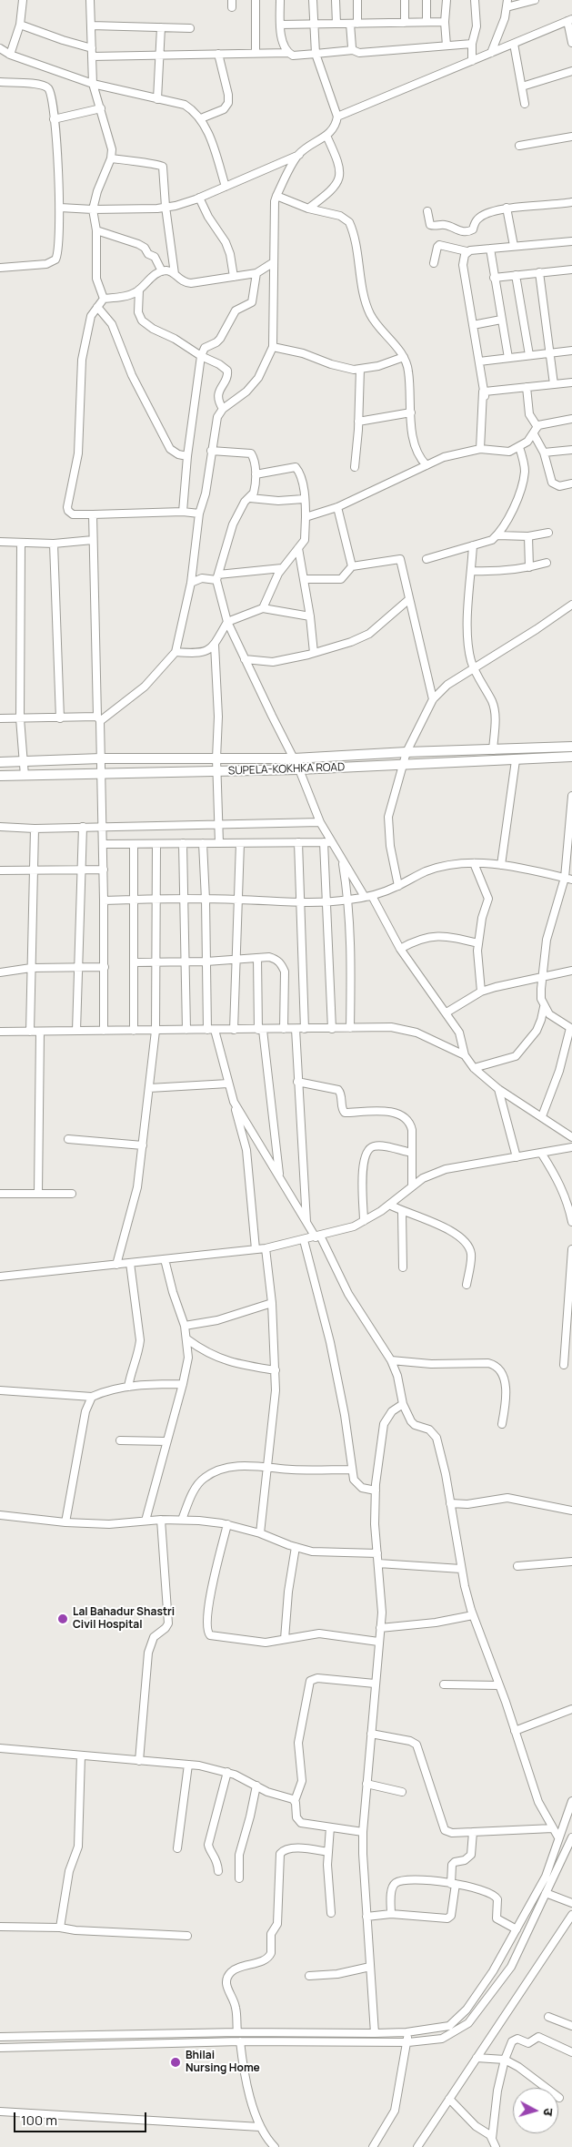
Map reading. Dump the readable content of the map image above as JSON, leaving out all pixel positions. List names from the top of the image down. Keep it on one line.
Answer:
{"streets":{"street":["SUPELA-KOKHKA ROAD"]},"places":["Lal Bahadur Shastri Civil Hospital","Bhilai Nursing Home"],"scale_bar":"100 m","north":"right"}
